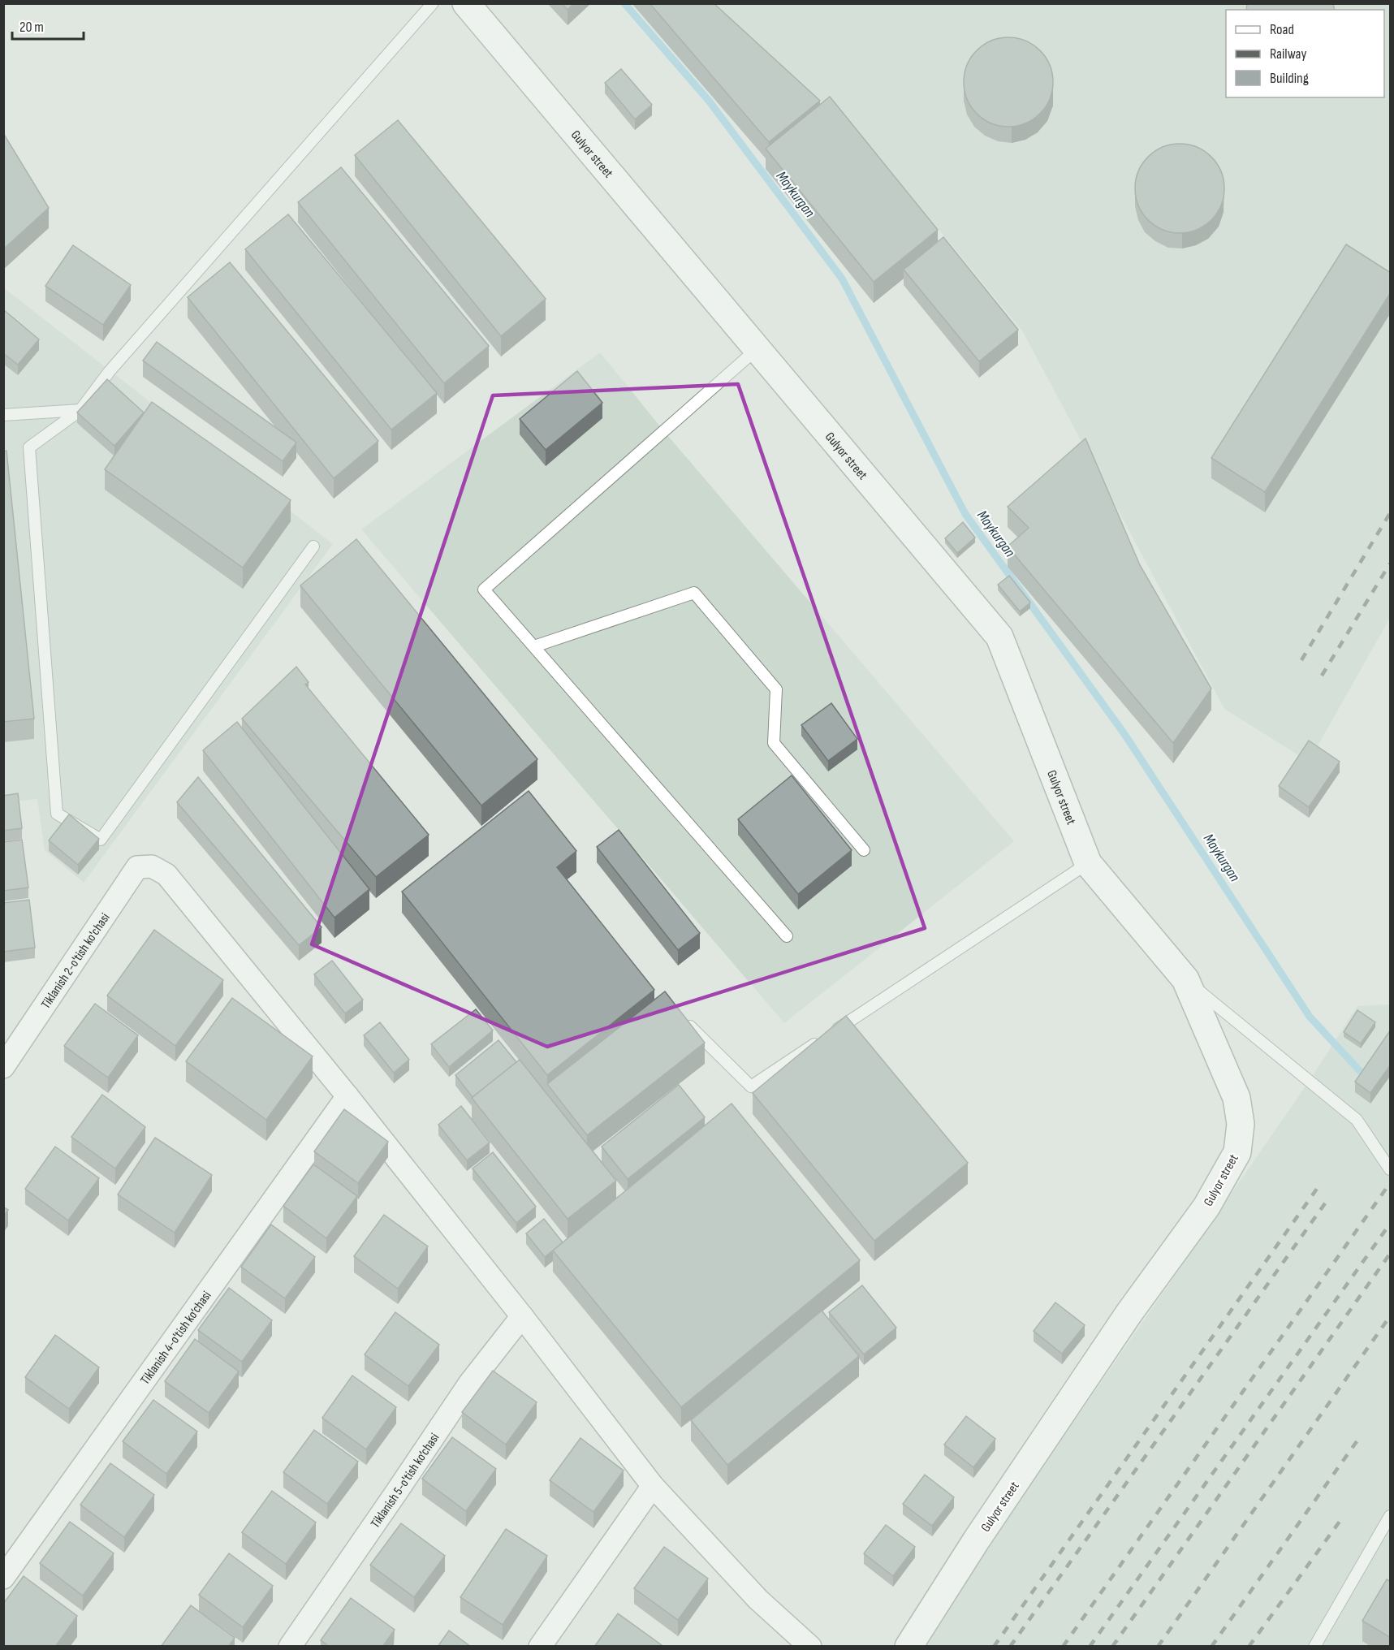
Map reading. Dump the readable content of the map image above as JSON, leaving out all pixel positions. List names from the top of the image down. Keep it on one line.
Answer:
{"streets":{"street":["Gulyor street","Tiklanish 2-o'tish ko'chasi","Tiklanish 4-o'tish ko‘chasi","Tiklanish 5-o'tish ko‘chasi"]},"crossings":[["Tiklanish 2-o'tish ko'chasi","Tiklanish 4-o'tish ko‘chasi"]],"water":["Maykurgan"],"legend":["Road","Railway","Building"],"scale_bar":"20 m"}
